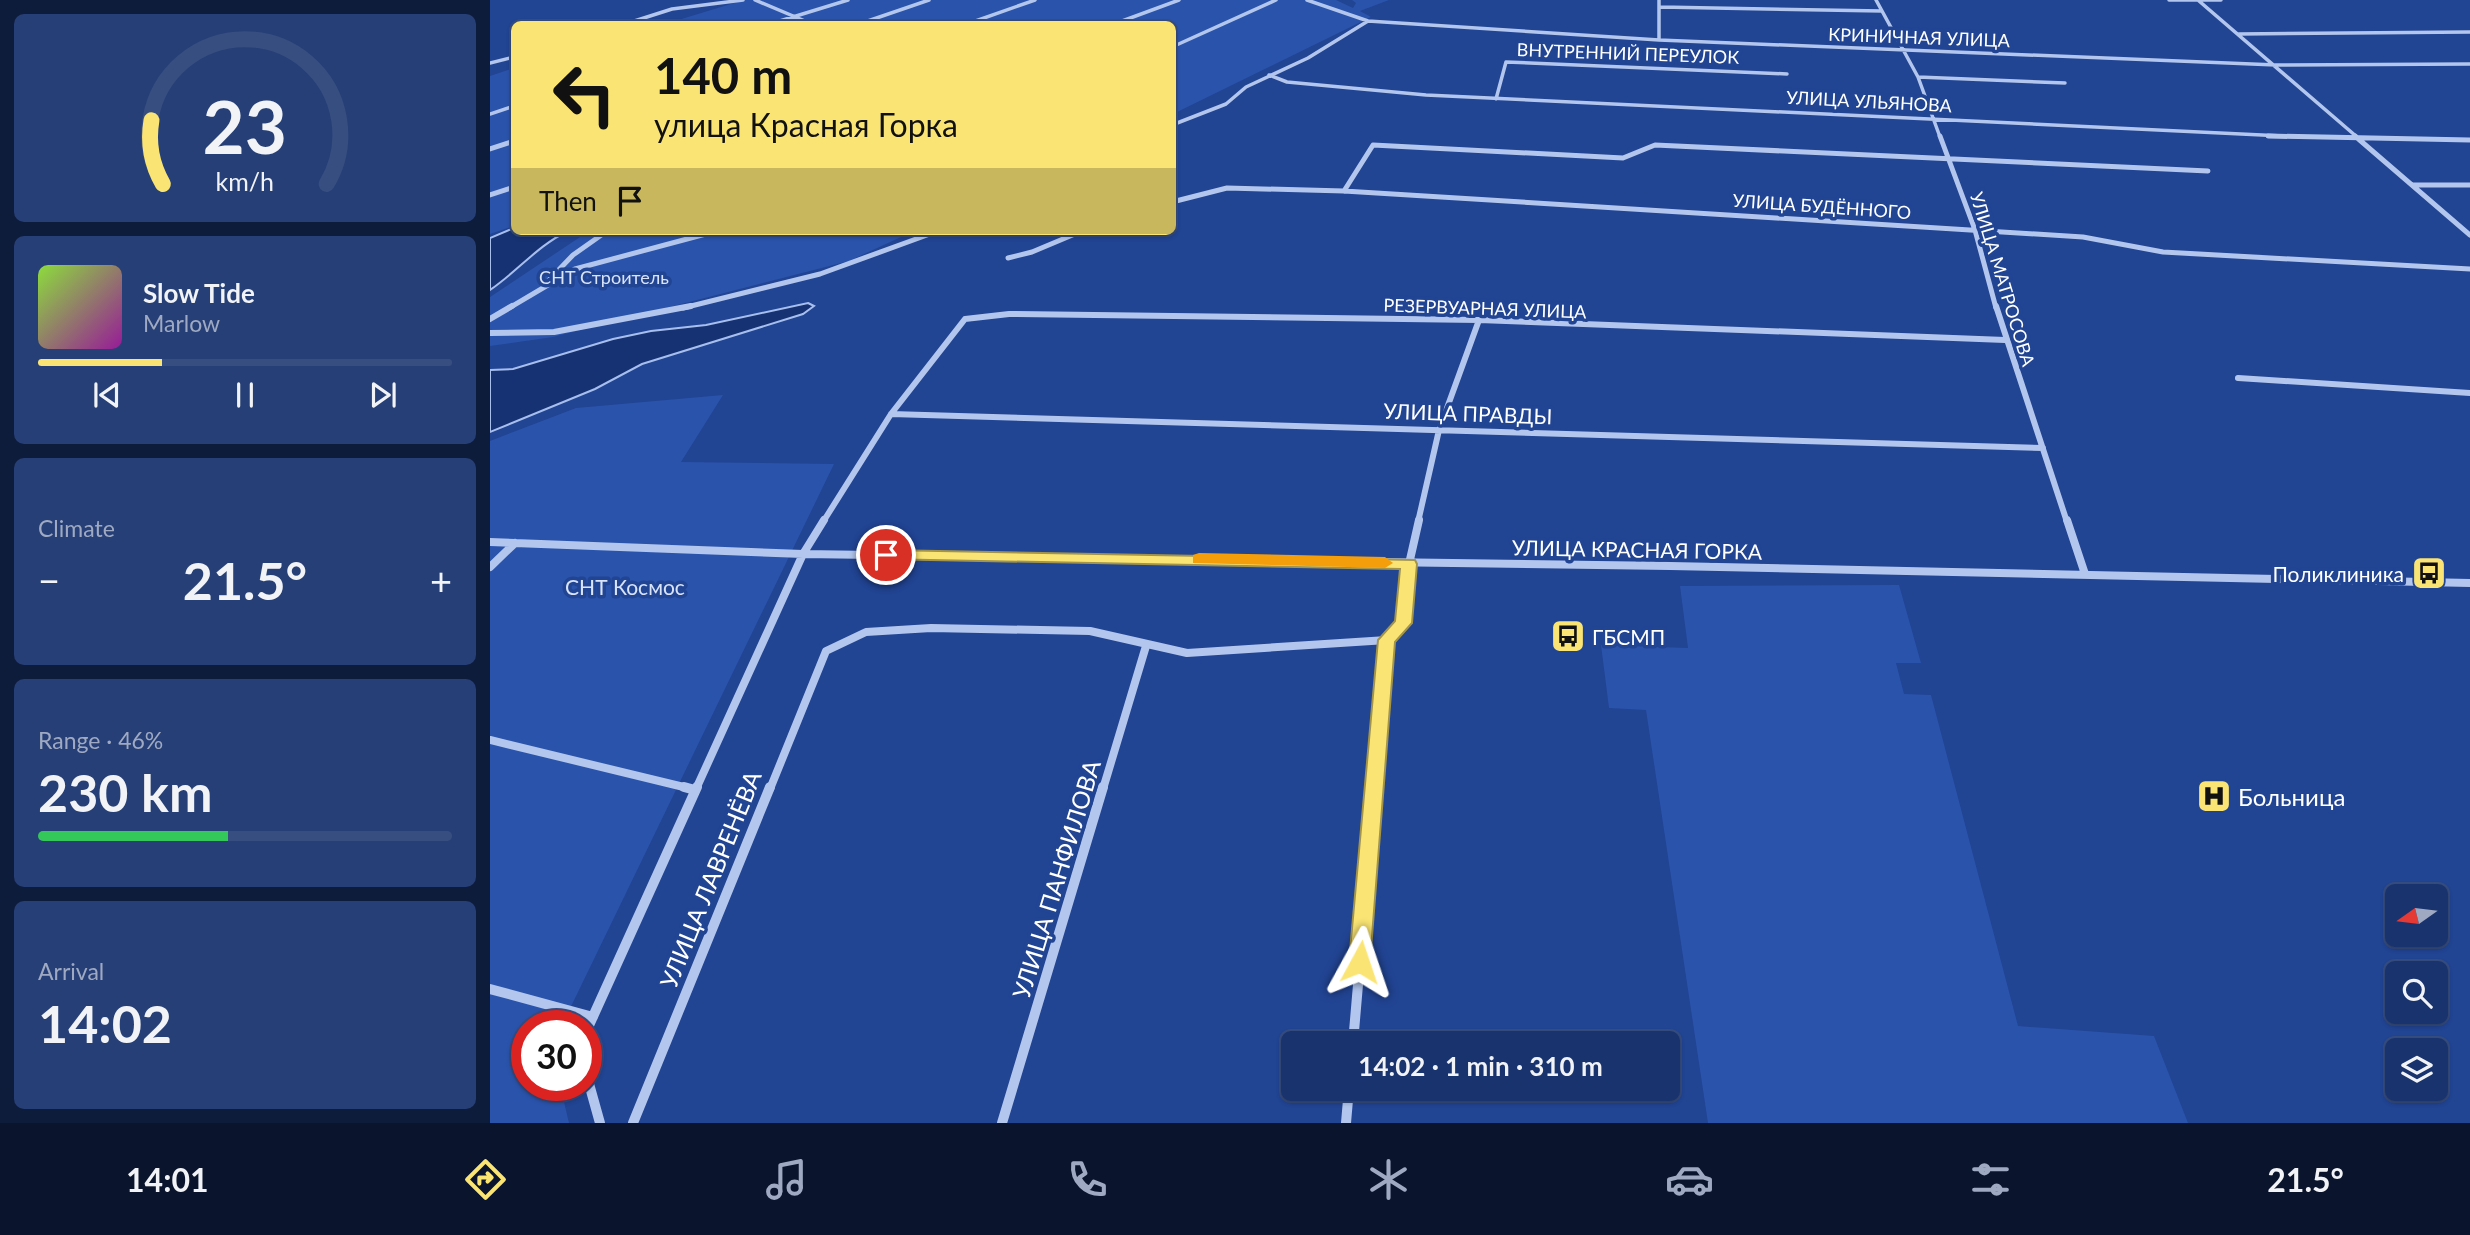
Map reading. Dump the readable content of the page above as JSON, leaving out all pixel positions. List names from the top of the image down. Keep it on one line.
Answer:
{"streets":{"street":["КРИНИЧНАЯ УЛИЦА","ВНУТРЕННИЙ ПЕРЕУЛОК","УЛИЦА УЛЬЯНОВА","УЛИЦА БУДЁННОГО","УЛИЦА МАТРОСОВА","РЕЗЕРВУАРНАЯ УЛИЦА","УЛИЦА ПРАВДЫ","УЛИЦА КРАСНАЯ ГОРКА","УЛИЦА ЛАВРЕНЁВА","УЛИЦА ПАНФИЛОВА"]},"crossings":[["КРИНИЧНАЯ УЛИЦА","УЛИЦА МАТРОСОВА"],["ВНУТРЕННИЙ ПЕРЕУЛОК","УЛИЦА УЛЬЯНОВА"],["УЛИЦА УЛЬЯНОВА","УЛИЦА МАТРОСОВА"],["УЛИЦА БУДЁННОГО","УЛИЦА МАТРОСОВА"],["УЛИЦА МАТРОСОВА","РЕЗЕРВУАРНАЯ УЛИЦА"],["УЛИЦА МАТРОСОВА","УЛИЦА ПРАВДЫ"],["УЛИЦА МАТРОСОВА","УЛИЦА КРАСНАЯ ГОРКА"],["РЕЗЕРВУАРНАЯ УЛИЦА","УЛИЦА ПРАВДЫ"],["УЛИЦА ЛАВРЕНЁВА","УЛИЦА ПАНФИЛОВА"]],"parks":["СНТ Строитель","СНТ Космос"],"places":{"bus stop":["Поликлиника","ГБСМП"],"hospital":["Больница"]},"north":"left","page":{"turn":["140 m","улица Красная Горка"],"then":"Then","song":["Slow Tide","Marlow"],"tile":["Climate",["Range · 46%","230 km"],["Arrival","14:02"]],"heat":["−","21.5°","+"],"limit":"30","trip":"14:02 · 1 min · 310 m","tabs":["14:01","21.5°"],"gauge":["23","km/h"]}}
